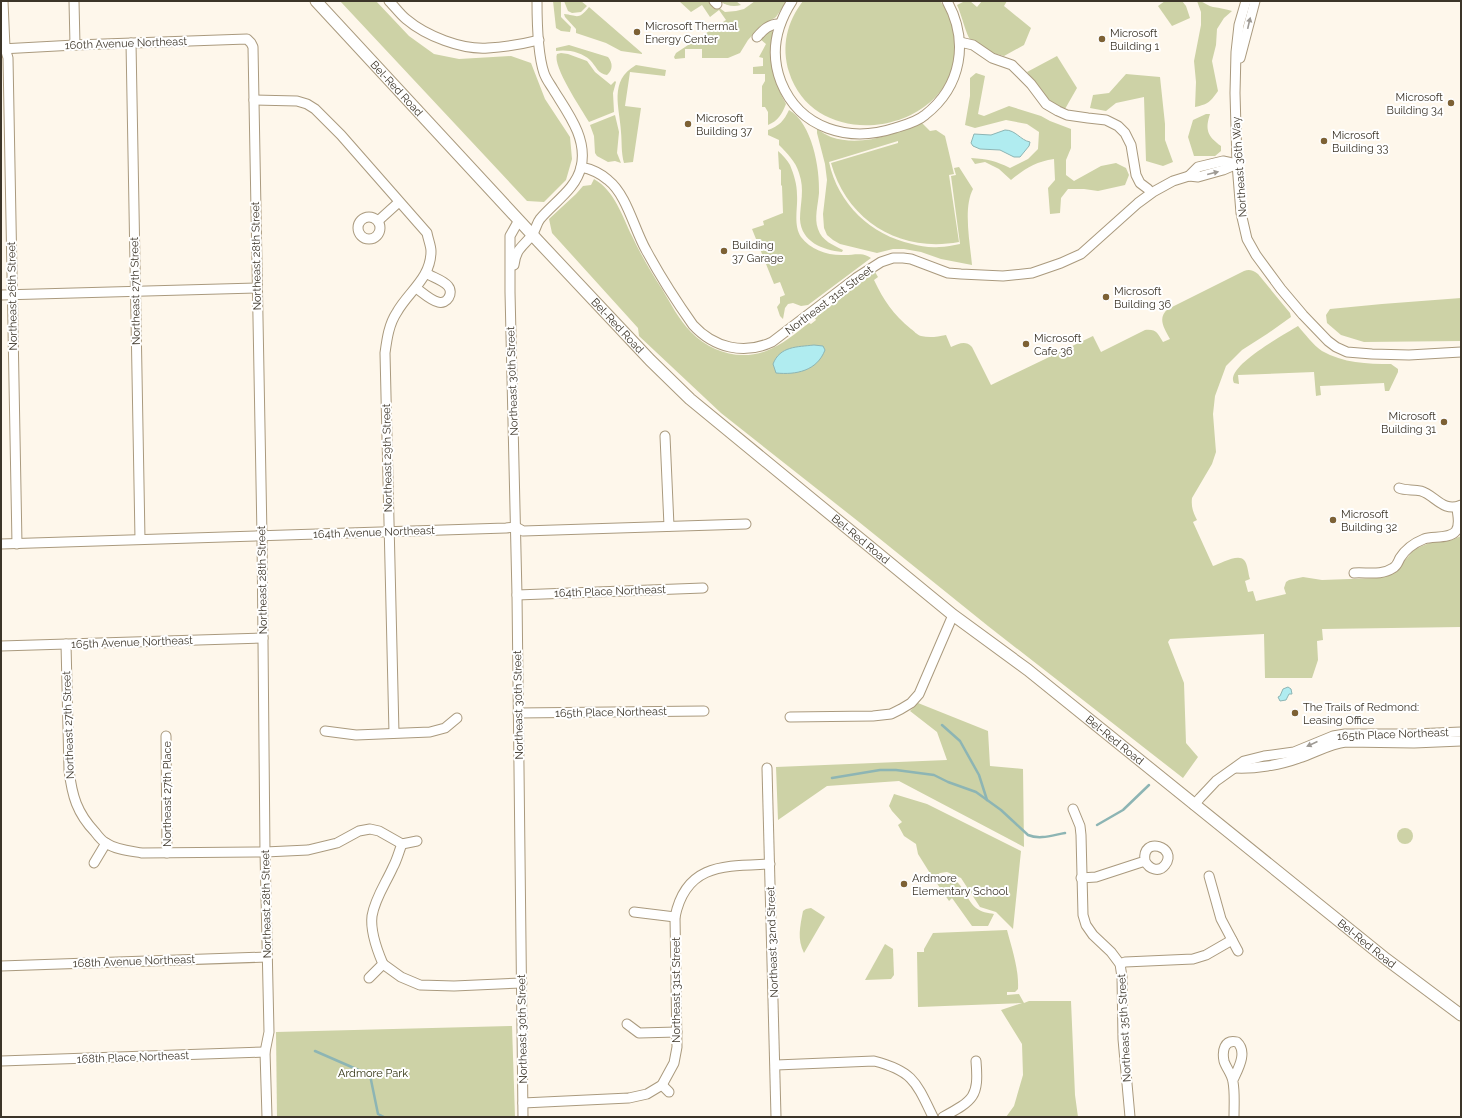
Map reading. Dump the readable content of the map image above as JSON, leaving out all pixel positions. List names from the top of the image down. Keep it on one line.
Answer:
{"streets":{"main road":["Bel-Red Road"],"street":["160th Avenue Northeast","Northeast 36th Way","Northeast 28th Street","Northeast 27th Street","Northeast 26th Street","Northeast 31st Street","Northeast 30th Street","Northeast 29th Street","164th Avenue Northeast","164th Place Northeast","165th Avenue Northeast","165th Place Northeast","Northeast 27th Place","Northeast 32nd Street","168th Avenue Northeast","Northeast 35th Street","168th Place Northeast"]},"crossings":[["160th Avenue Northeast","Northeast 28th Street"],["160th Avenue Northeast","Northeast 27th Street"],["160th Avenue Northeast","Northeast 26th Street"],["Bel-Red Road","Northeast 30th Street"],["Bel-Red Road","165th Place Northeast"],["Northeast 36th Way","Northeast 31st Street"],["Northeast 28th Street","164th Avenue Northeast"],["Northeast 28th Street","165th Avenue Northeast"],["Northeast 28th Street","168th Avenue Northeast"],["Northeast 28th Street","168th Place Northeast"],["Northeast 27th Street","164th Avenue Northeast"],["Northeast 27th Street","165th Avenue Northeast"],["Northeast 26th Street","164th Avenue Northeast"],["Northeast 31st Street","Northeast 30th Street"],["Northeast 31st Street","Northeast 32nd Street"],["Northeast 30th Street","164th Avenue Northeast"],["Northeast 30th Street","164th Place Northeast"],["Northeast 30th Street","165th Place Northeast"],["Northeast 29th Street","164th Avenue Northeast"]],"parks":["Ardmore Park"],"places":["Microsoft Thermal Energy Center","Microsoft Building 1","Microsoft Building 34","Microsoft Building 37","Microsoft Building 33","Building 37 Garage","Microsoft Building 36","Microsoft Cafe 36","Microsoft Building 31","Microsoft Building 32","The Trails of Redmond: Leasing Office","Ardmore Elementary School"]}
